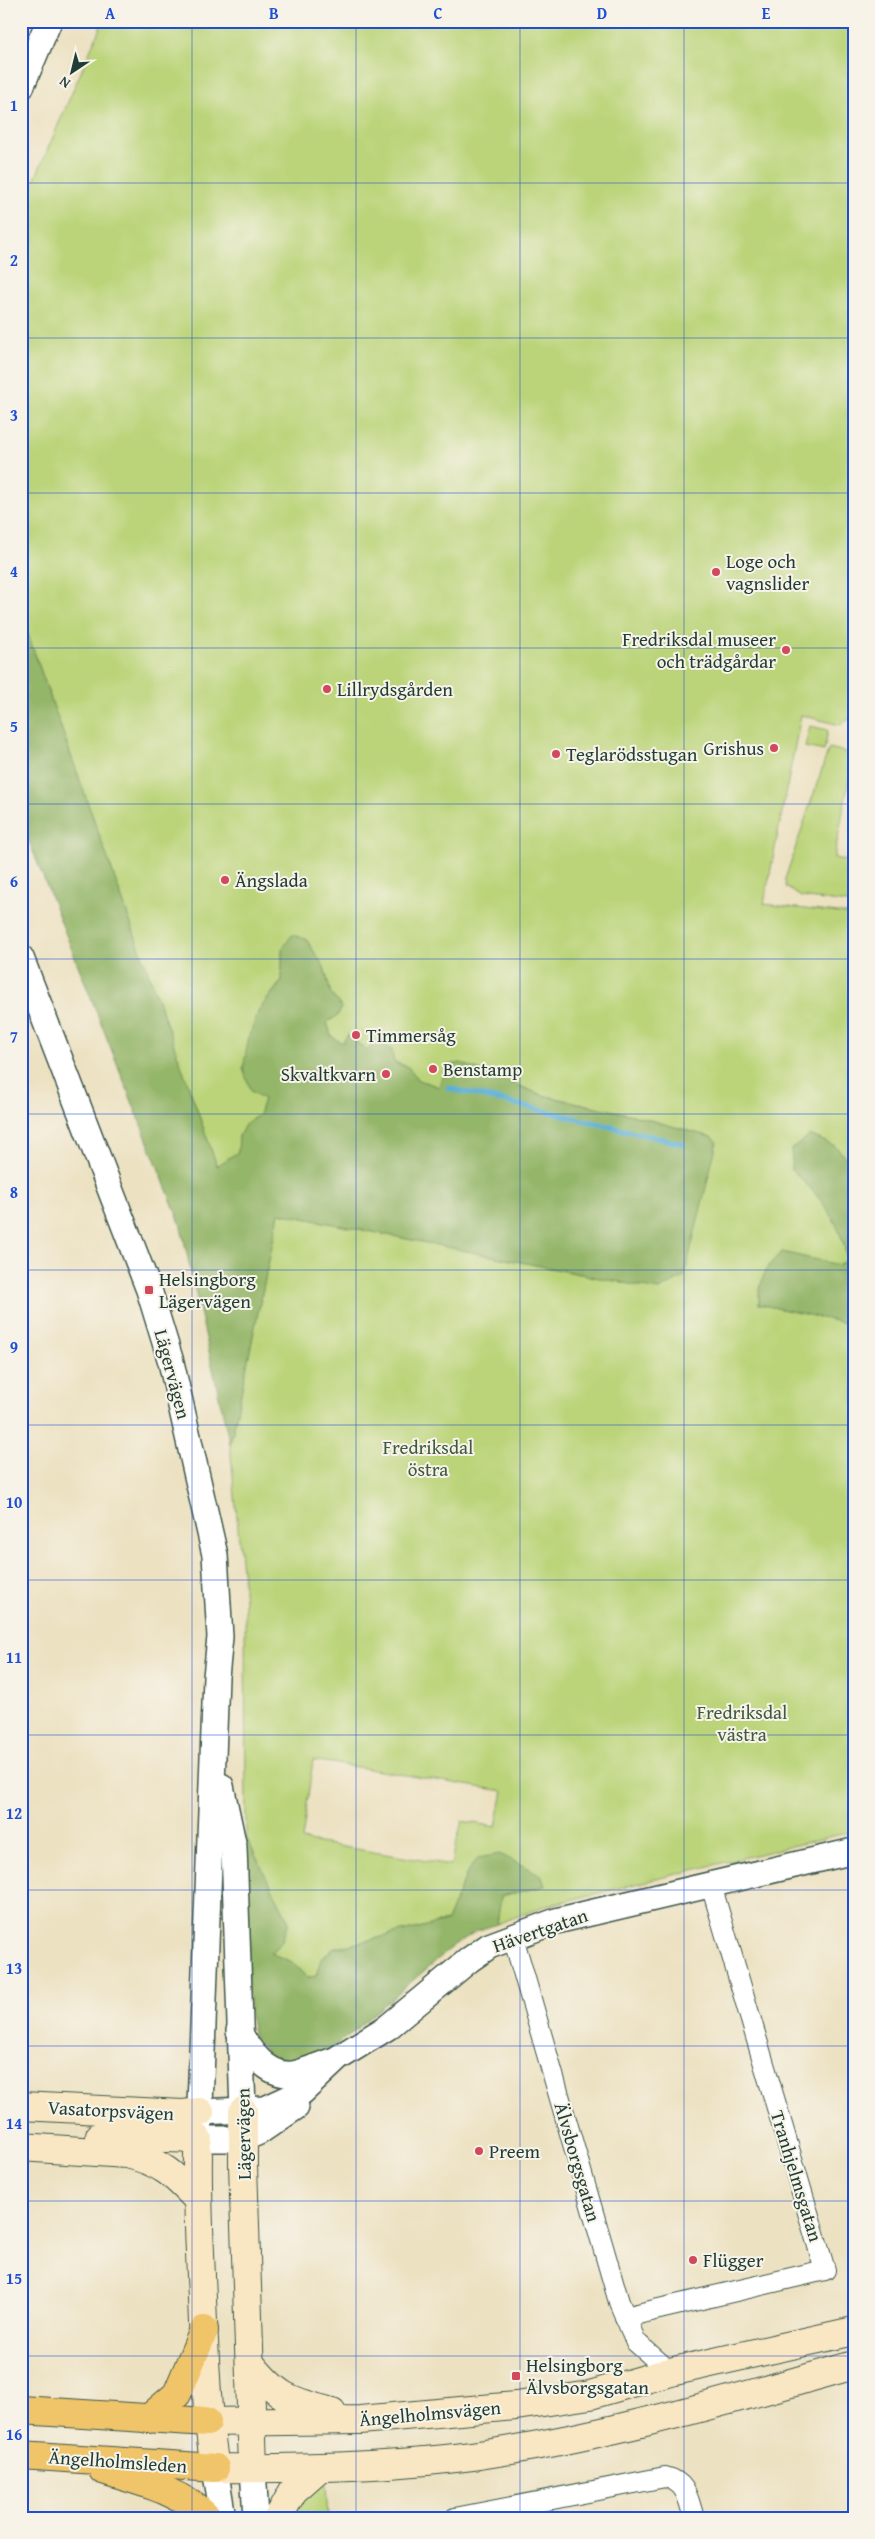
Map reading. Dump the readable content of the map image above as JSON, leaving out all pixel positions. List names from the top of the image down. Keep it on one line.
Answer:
{"streets":{"highway":["Ängelholmsleden"],"main road":["Lägervägen","Vasatorpsvägen","Ängelholmsvägen"],"street":["Hävertgatan","Älvsborgsgatan","Tranhjelmsgatan"]},"crossings":[["Lägervägen","Hävertgatan"],["Lägervägen","Vasatorpsvägen"],["Lägervägen","Ängelholmsvägen"],["Hävertgatan","Vasatorpsvägen"],["Hävertgatan","Älvsborgsgatan"],["Hävertgatan","Tranhjelmsgatan"],["Älvsborgsgatan","Tranhjelmsgatan"],["Älvsborgsgatan","Ängelholmsvägen"]],"parks":["Fredriksdal östra","Fredriksdal västra"],"places":{"other":["Loge och vagnslider","Fredriksdal museer och trädgårdar","Lillrydsgården","Grishus","Teglarödsstugan","Ängslada","Timmersåg","Benstamp","Skvaltkvarn","Preem","Flügger"],"transit":["Helsingborg Lägervägen","Helsingborg Älvsborgsgatan"]},"north":"bottom left","grid":{"columns":["A","B","C","D","E"],"rows":["1","2","3","4","5","6","7","8","9","10","11","12","13","14","15","16"]}}
